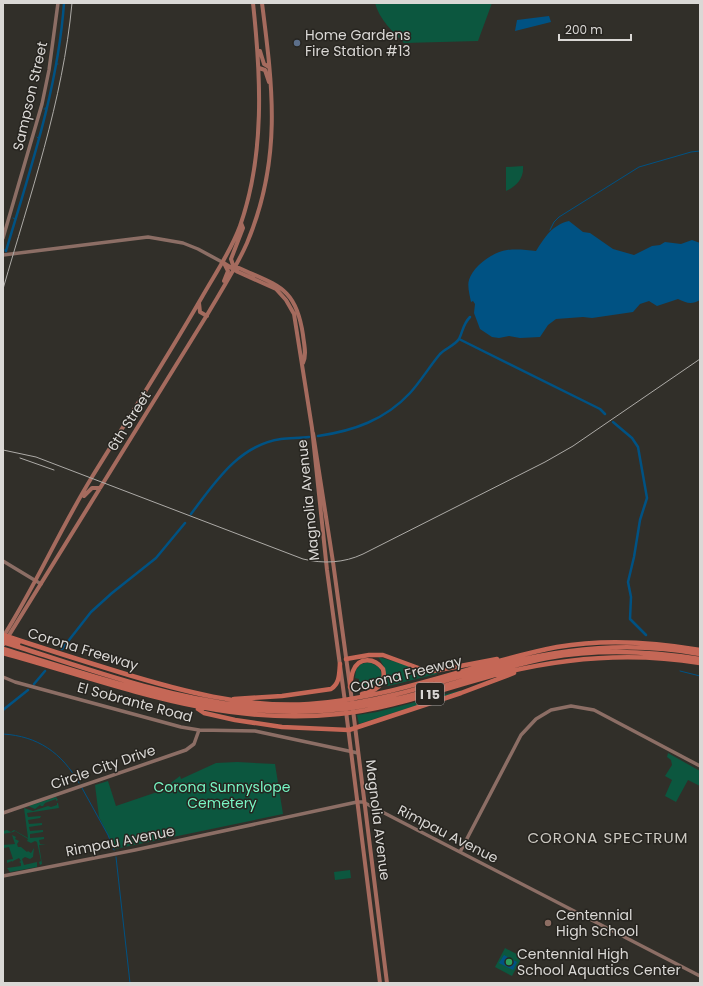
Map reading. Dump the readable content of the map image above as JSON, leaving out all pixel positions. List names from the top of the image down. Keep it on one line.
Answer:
{"streets":{"highway":["Corona Freeway","I 15"],"main road":["Sampson Street","6th Street","Magnolia Avenue","El Sobrante Road","Circle City Drive","Rimpau Avenue"]},"crossings":[["6th Street","Magnolia Avenue"],["6th Street","Corona Freeway"],["Magnolia Avenue","El Sobrante Road"],["Magnolia Avenue","Rimpau Avenue"],["El Sobrante Road","Circle City Drive"]],"districts":["CORONA SPECTRUM"],"parks":["Corona Sunnyslope Cemetery"],"places":["Home Gardens Fire Station #13","Centennial High School","Centennial High School Aquatics Center"],"scale_bar":"200 m"}
